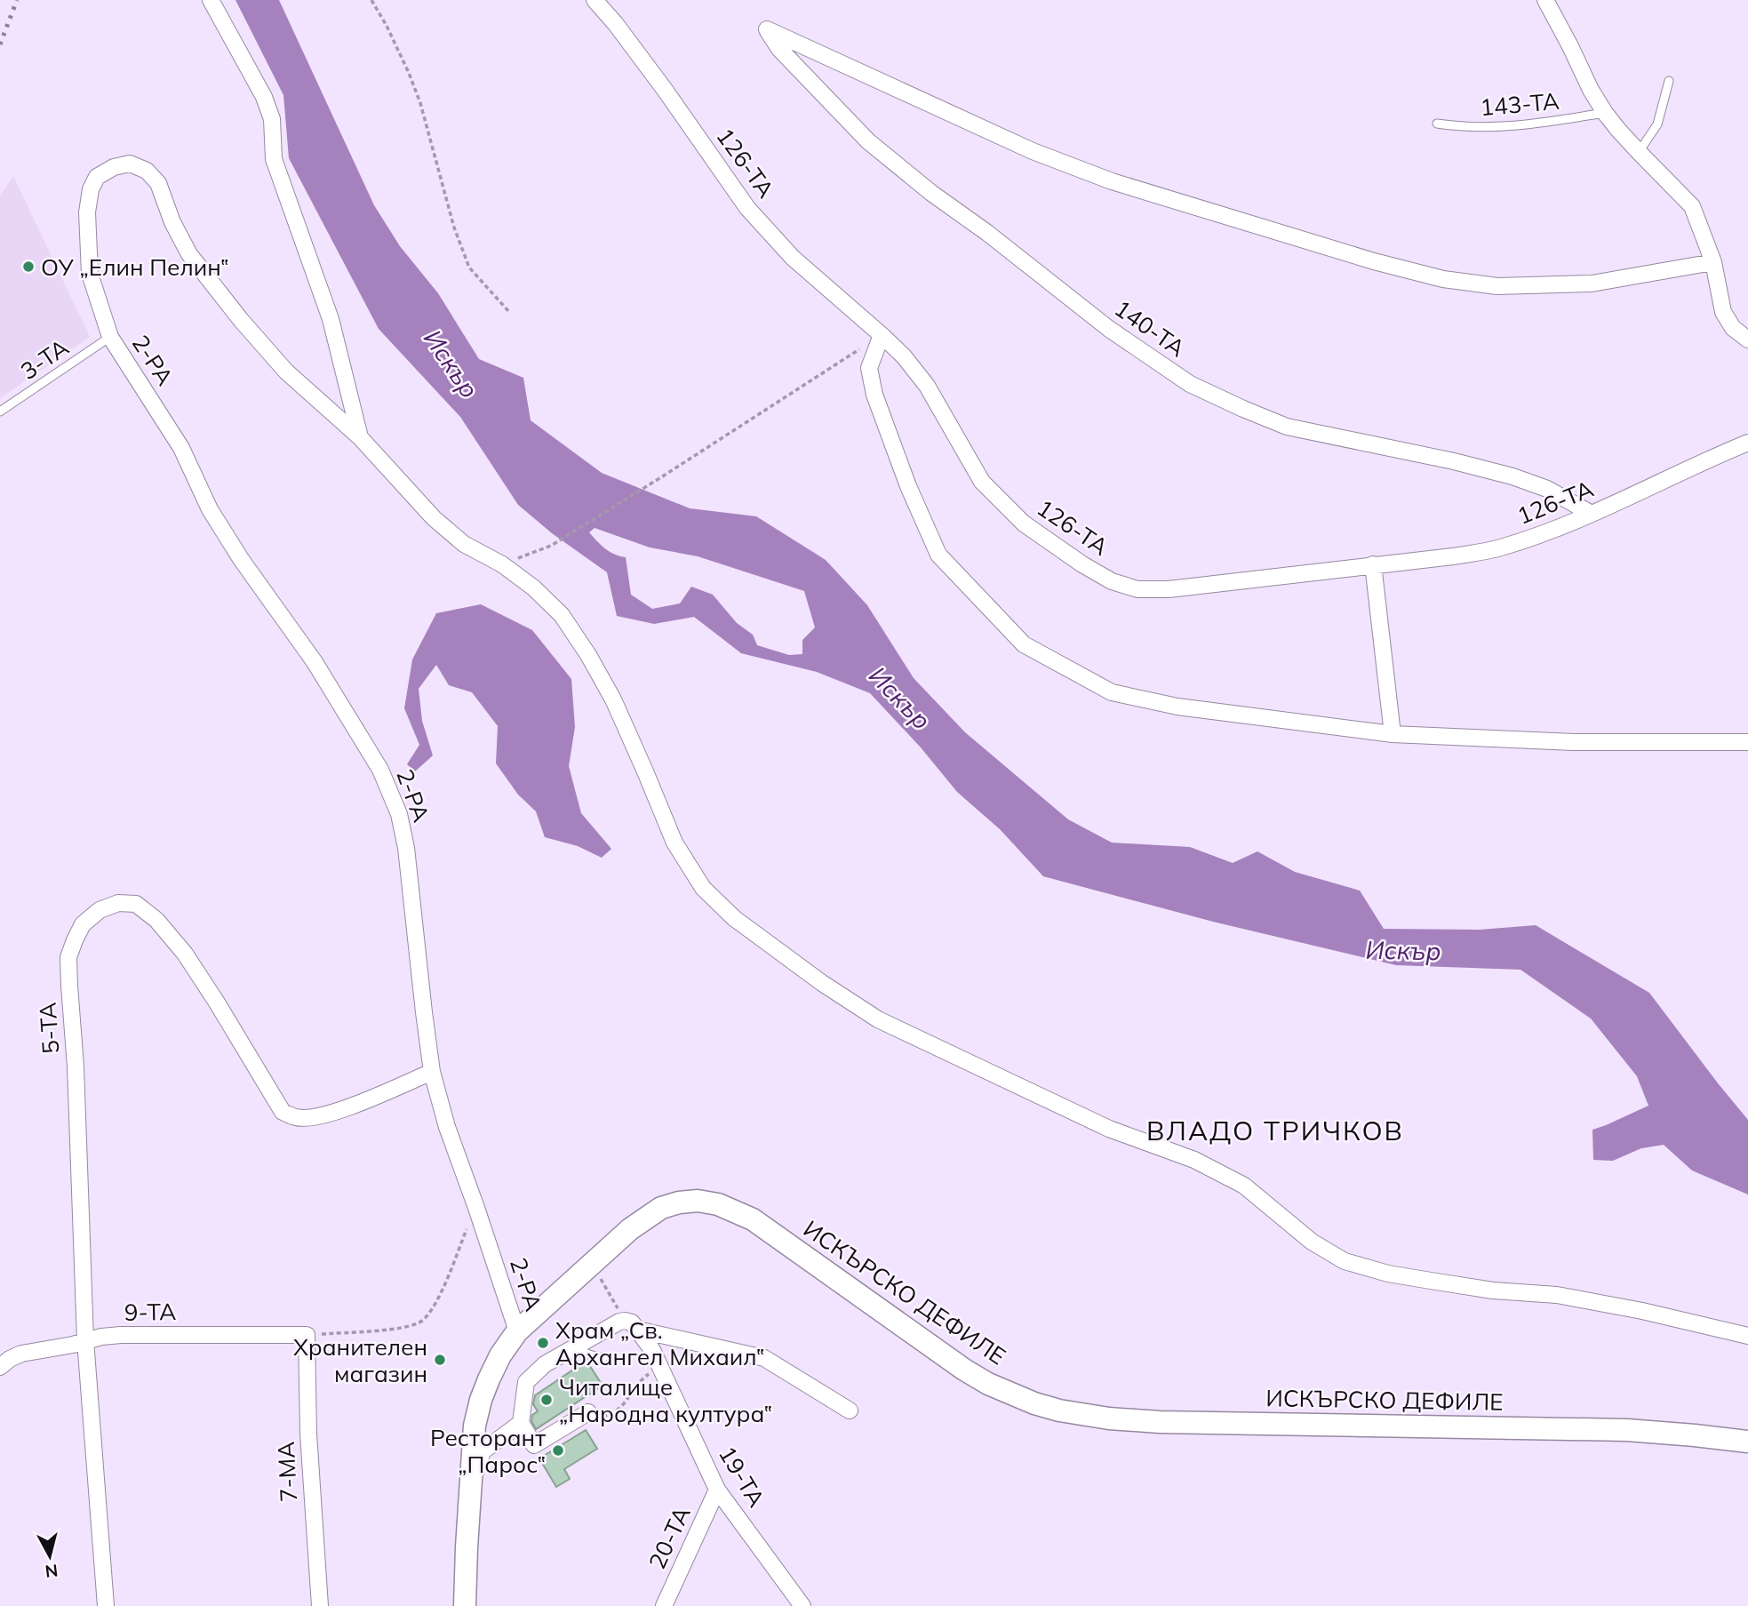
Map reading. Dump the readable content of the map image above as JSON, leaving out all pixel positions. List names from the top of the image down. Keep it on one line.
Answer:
{"streets":{"main road":["ИСКЪРСКО ДЕФИЛЕ"],"street":["126-ТА","140-ТА","2-РА","5-ТА","9-ТА","7-МА","19-ТА","20-ТА"],"lane":["143-ТА","3-ТА"]},"crossings":[["126-ТА","140-ТА"],["3-ТА","2-РА"],["2-РА","5-ТА"],["2-РА","ИСКЪРСКО ДЕФИЛЕ"],["5-ТА","9-ТА"],["9-ТА","7-МА"],["19-ТА","20-ТА"]],"districts":["ВЛАДО ТРИЧКОВ"],"water":["Искър"],"places":["ОУ „Елин Пелин‟","Храм „Св. Архангел Михаил‟","Хранителен магазин","Читалище „Народна култура‟","Ресторант „Парос‟"],"north":"bottom"}
